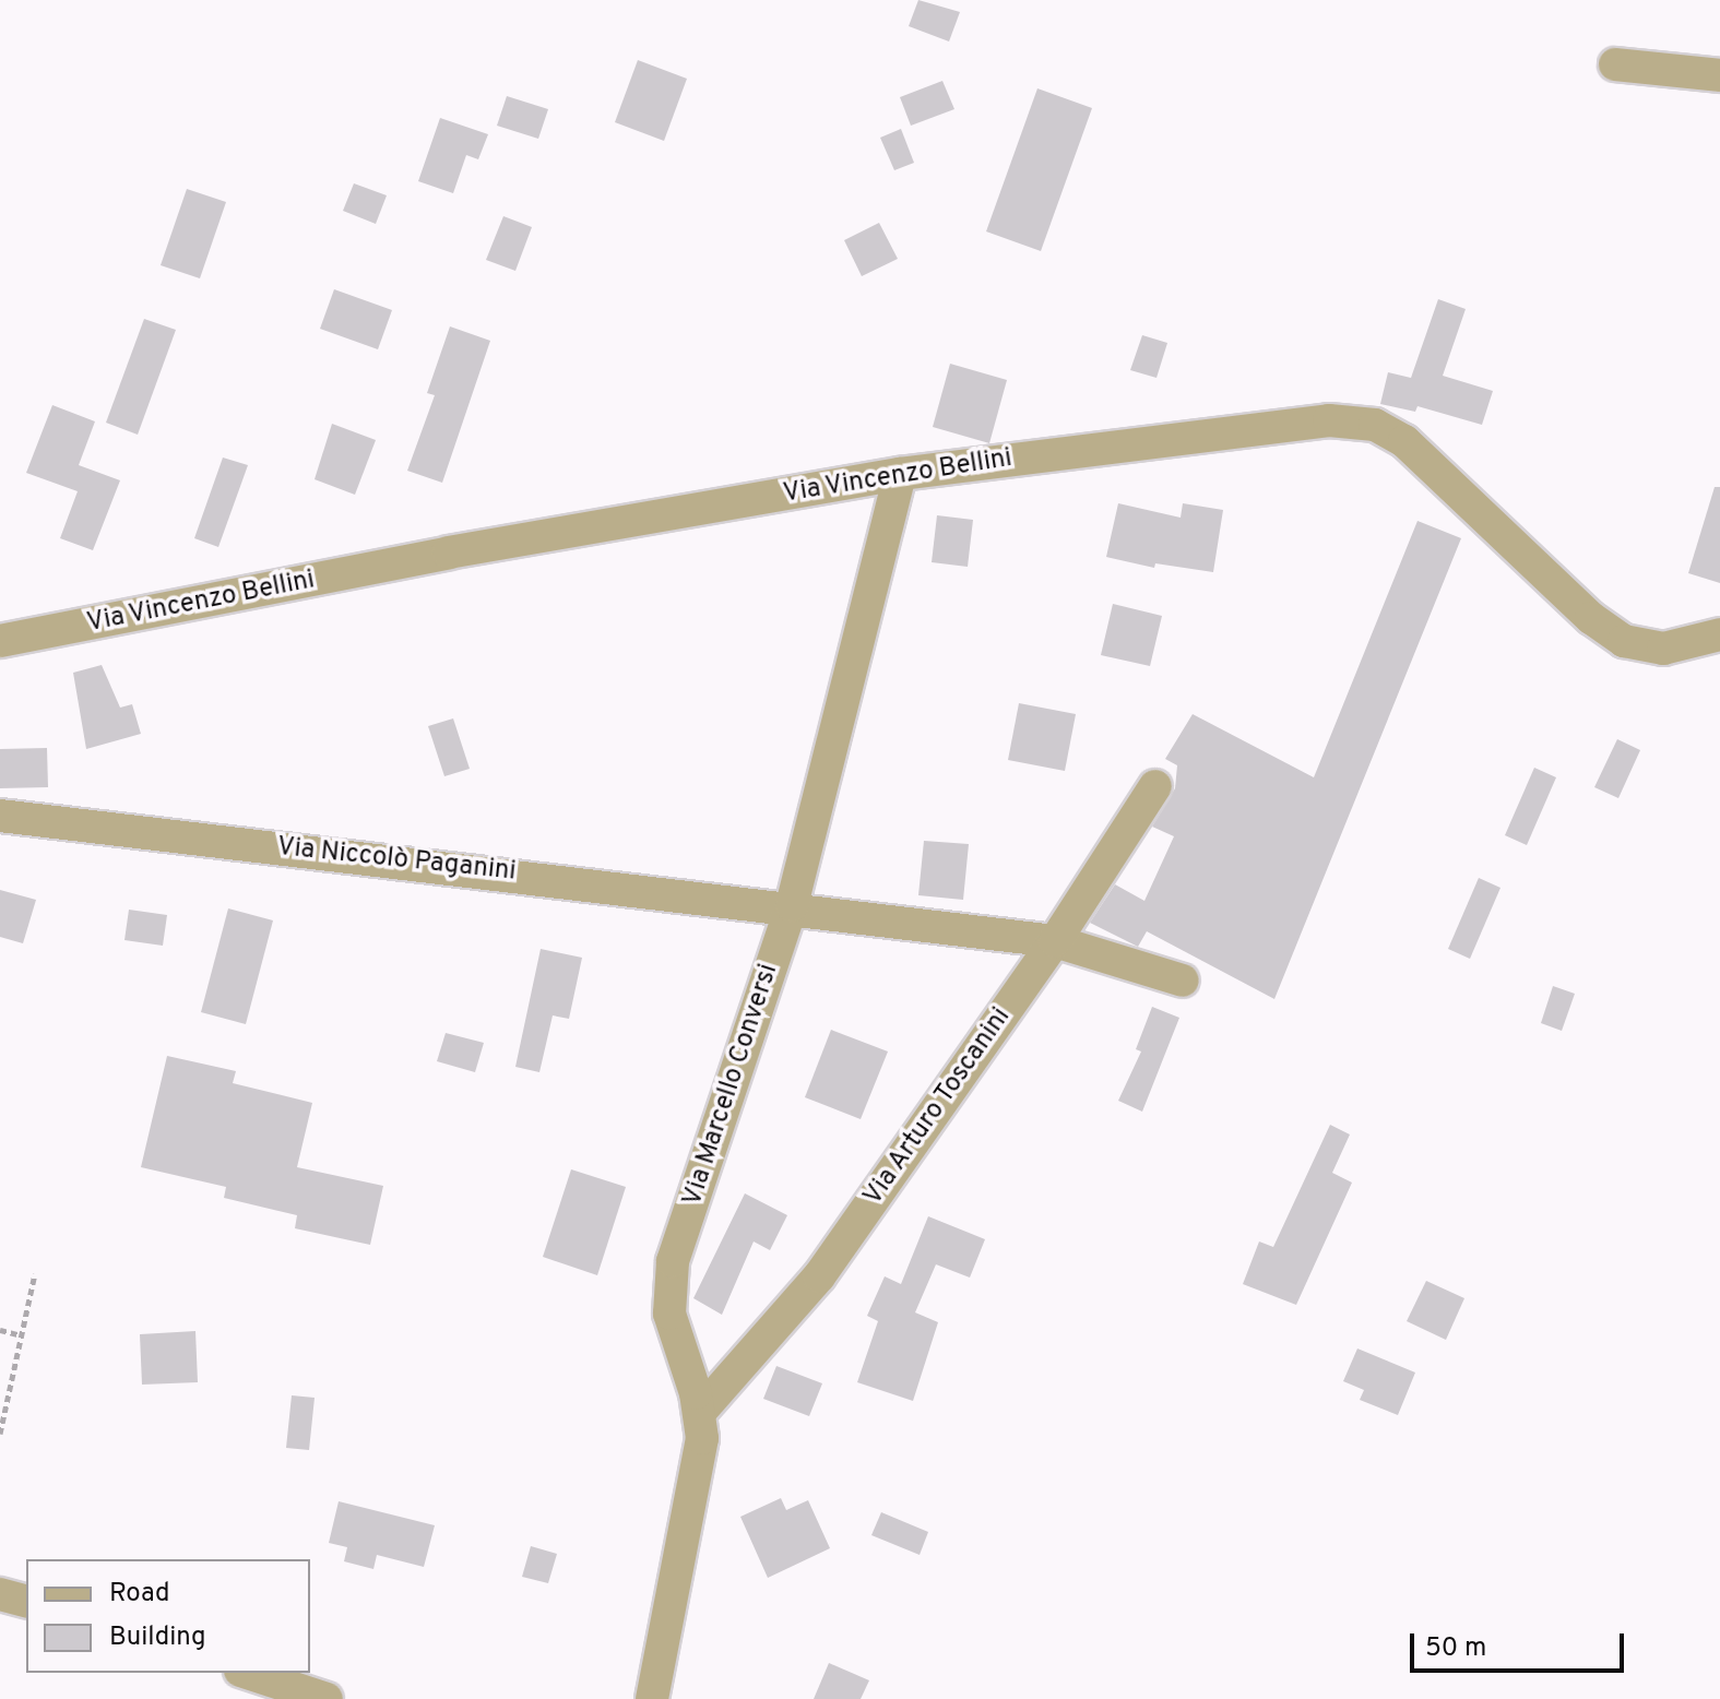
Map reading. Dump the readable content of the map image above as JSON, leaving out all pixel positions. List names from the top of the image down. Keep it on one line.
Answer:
{"streets":{"street":["Via Vincenzo Bellini","Via Niccolò Paganini","Via Marcello Conversi","Via Arturo Toscanini"]},"crossings":[["Via Vincenzo Bellini","Via Marcello Conversi"],["Via Niccolò Paganini","Via Marcello Conversi"],["Via Niccolò Paganini","Via Arturo Toscanini"],["Via Marcello Conversi","Via Arturo Toscanini"]],"legend":["Road","Building"],"scale_bar":"50 m"}
